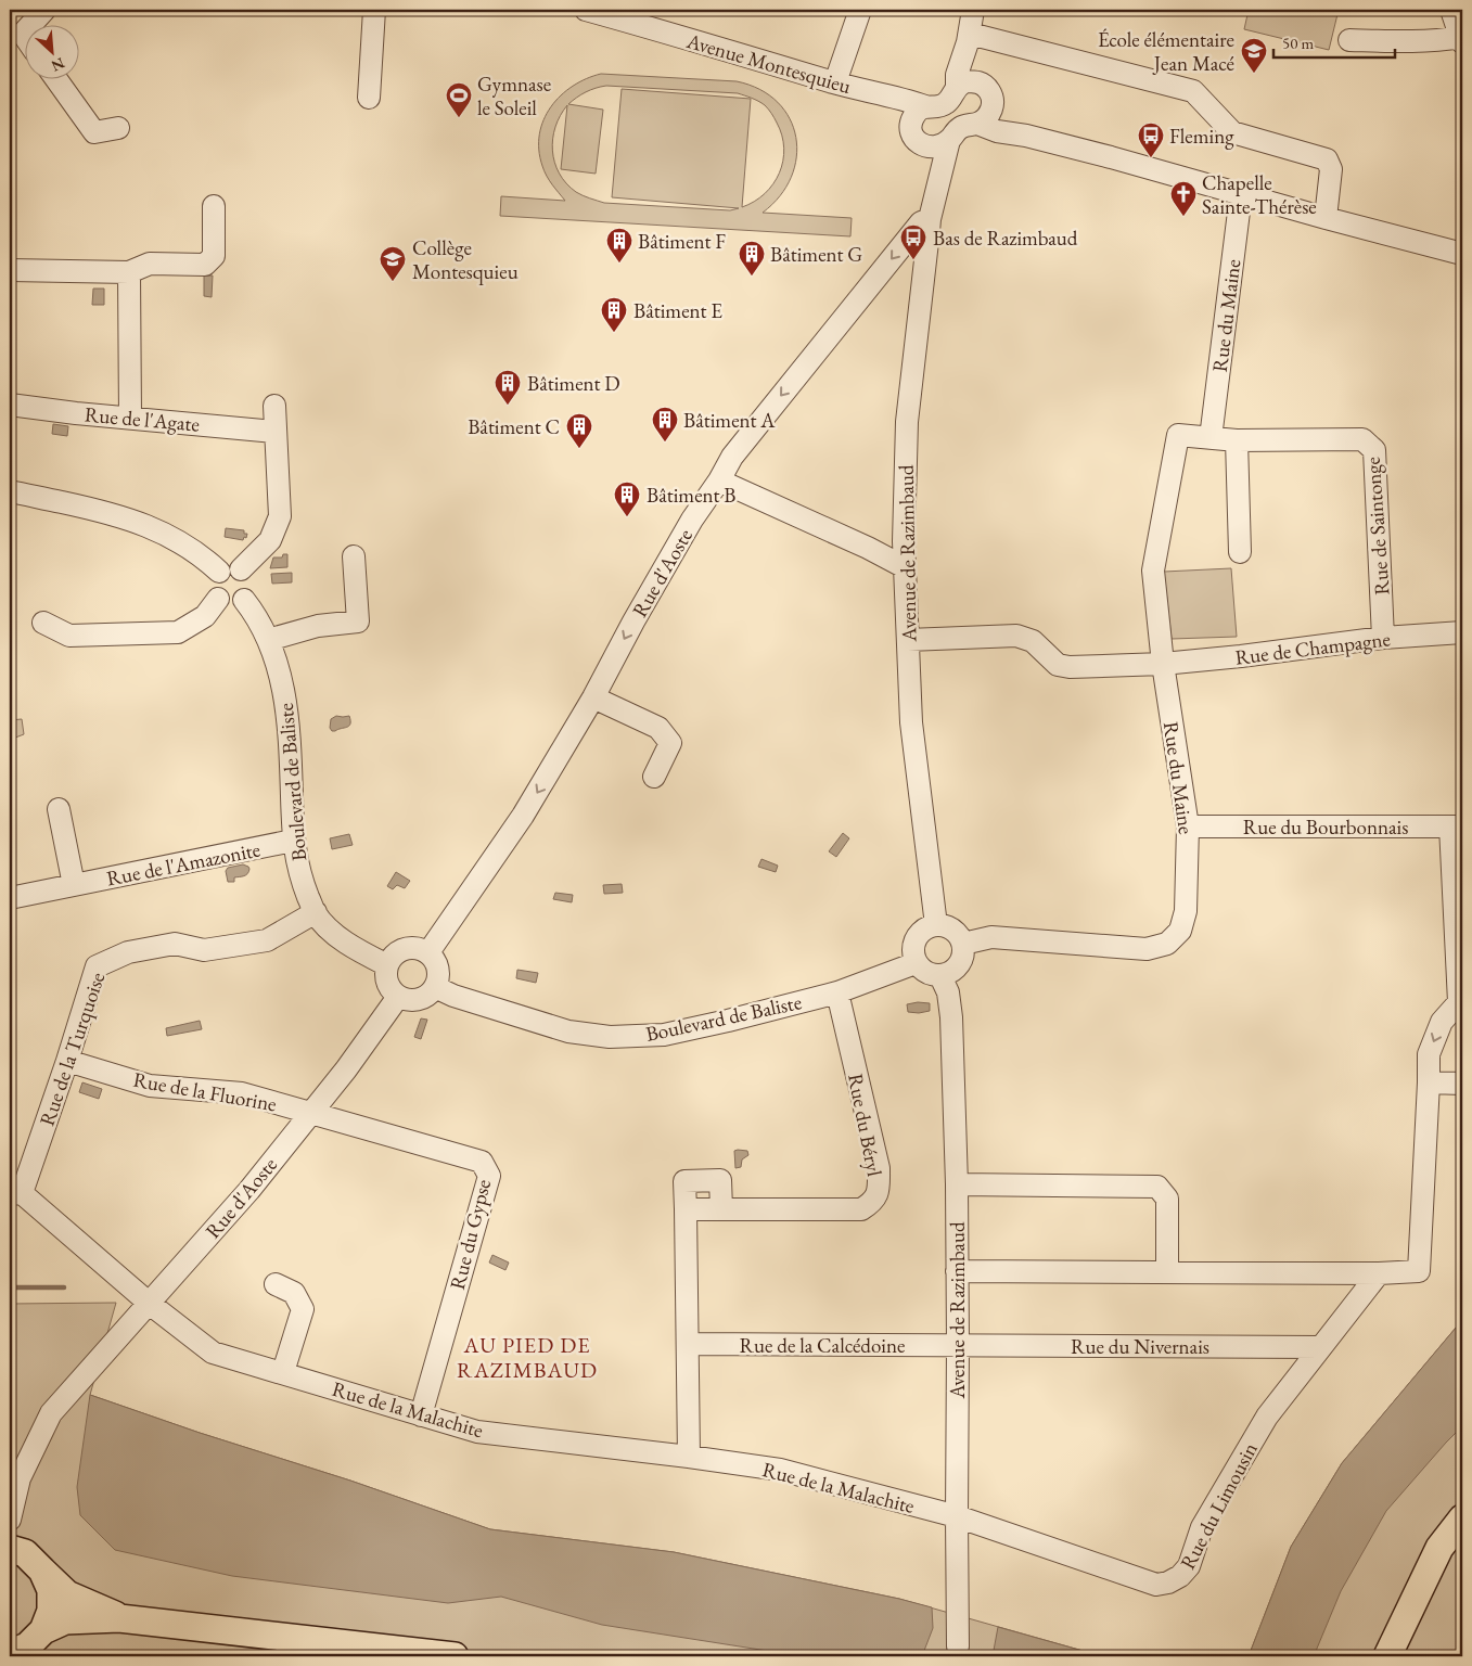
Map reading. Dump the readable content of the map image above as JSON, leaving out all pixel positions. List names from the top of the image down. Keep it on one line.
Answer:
{"streets":{"street":["Avenue Montesquieu","Rue du Maine","Rue de l'Agate","Rue de Saintonge","Avenue de Razimbaud","Rue d'Aoste","Rue de Champagne","Boulevard de Baliste","Rue du Bourbonnais","Rue de l'Amazonite","Rue de la Turquoise","Rue de la Fluorine","Rue du Béryl","Rue du Gypse","Rue de la Calcédoine","Rue du Nivernais","Rue de la Malachite","Rue du Limousin"]},"crossings":[["Rue du Maine","Rue de Saintonge"],["Rue du Maine","Avenue de Razimbaud"],["Rue du Maine","Rue de Champagne"],["Rue du Maine","Boulevard de Baliste"],["Rue du Maine","Rue du Bourbonnais"],["Rue de Saintonge","Rue de Champagne"],["Avenue de Razimbaud","Rue d'Aoste"],["Avenue de Razimbaud","Rue de Champagne"],["Avenue de Razimbaud","Boulevard de Baliste"],["Avenue de Razimbaud","Rue de la Calcédoine"],["Avenue de Razimbaud","Rue du Nivernais"],["Avenue de Razimbaud","Rue de la Malachite"],["Avenue de Razimbaud","Rue du Limousin"],["Rue d'Aoste","Boulevard de Baliste"],["Rue d'Aoste","Rue de la Fluorine"],["Rue d'Aoste","Rue du Gypse"],["Rue d'Aoste","Rue de la Malachite"],["Boulevard de Baliste","Rue de l'Amazonite"],["Boulevard de Baliste","Rue de la Turquoise"],["Boulevard de Baliste","Rue du Béryl"],["Rue de la Turquoise","Rue de la Fluorine"],["Rue de la Turquoise","Rue de la Malachite"],["Rue de la Fluorine","Rue du Gypse"],["Rue du Béryl","Rue de la Calcédoine"],["Rue du Béryl","Rue de la Malachite"],["Rue du Gypse","Rue de la Malachite"],["Rue de la Calcédoine","Rue du Nivernais"],["Rue du Nivernais","Rue du Limousin"],["Rue de la Malachite","Rue du Limousin"]],"one_way":["Rue d'Aoste"],"districts":["AU PIED DE RAZIMBAUD"],"places":{"school or university":["École élémentaire Jean Macé","Collège Montesquieu"],"sports":["Gymnase le Soleil"],"bus stop":["Fleming","Bas de Razimbaud"],"church":["Chapelle Sainte-Thérèse"],"building":["Bâtiment F","Bâtiment G","Bâtiment E","Bâtiment D","Bâtiment A","Bâtiment C","Bâtiment B"]},"scale_bar":"50 m","north":"bottom right"}
